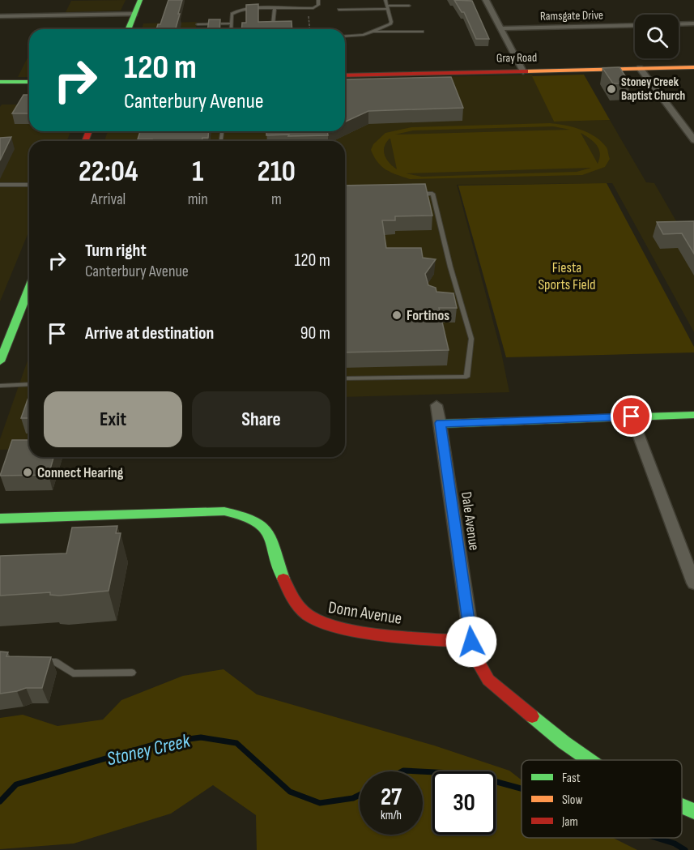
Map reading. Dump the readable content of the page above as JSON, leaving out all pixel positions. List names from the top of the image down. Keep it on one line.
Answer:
{"streets":{"main road":["Gray Road","Donn Avenue"],"street":["Ramsgate Drive","Dale Avenue"]},"crossings":[["Dale Avenue","Donn Avenue"]],"water":["Stoney Creek"],"parks":["Fiesta Sports Field"],"places":["Stoney Creek Baptist Church","Fortinos","Connect Hearing"],"legend":["Fast","Slow","Jam"],"page":{"turn":["120 m","Canterbury Avenue"],"eta":["22:04","Arrival","1","min","210","m"],"list":[{"name":"Turn right","note":"Canterbury Avenue","value":"120 m"},{"name":"Arrive at destination","value":"90 m"}],"buttons":["Exit","Share"],"speed":"27 km/h","limit":"30"}}
